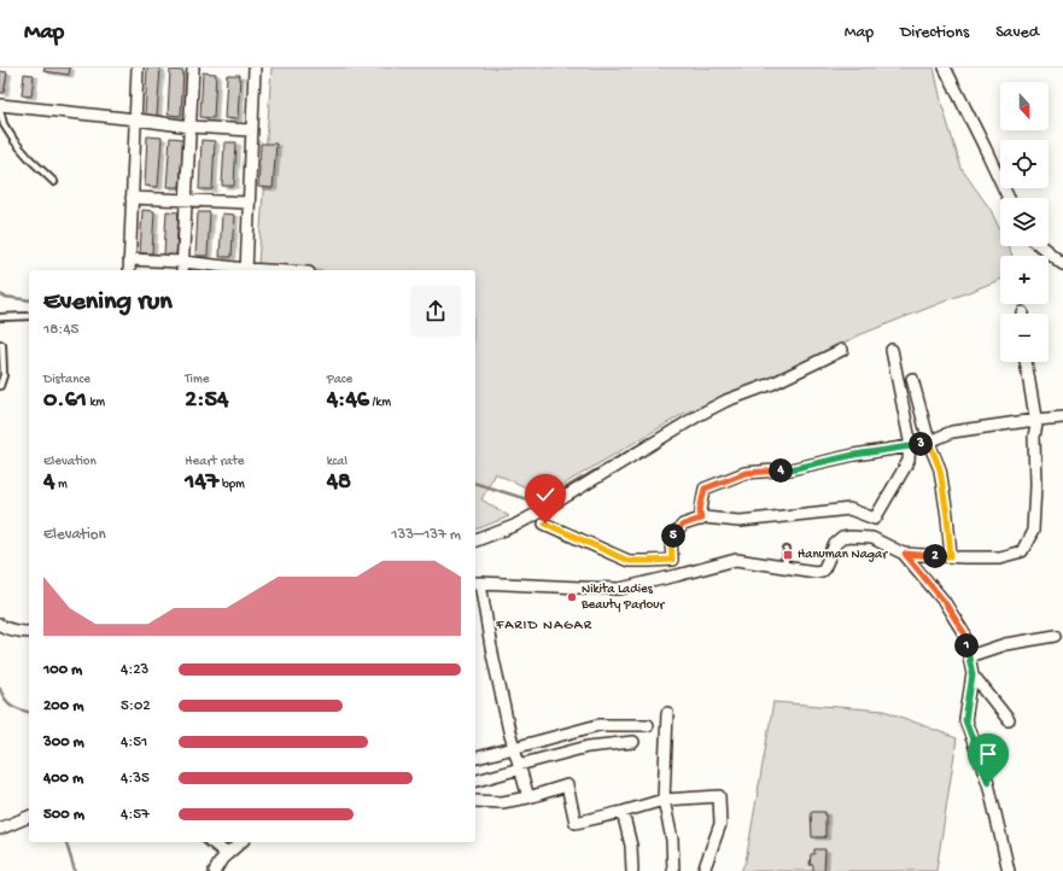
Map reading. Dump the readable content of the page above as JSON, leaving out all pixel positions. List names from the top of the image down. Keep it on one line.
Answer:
{"districts":["FARID NAGAR"],"places":{"transit":["Hanuman Nagar"],"other":["Nikita Ladies Beauty Parlour"]},"north":"bottom","page":{"header":"Map","nav":["Map","Directions","Saved"],"map_buttons":["+","−"],"heading":["Evening run","18:45"],"stats":[["Distance","0.61 km"],["Time","2:54"],["Pace","4:46 /km"],["Elevation","4 m"],["Heart rate","147 bpm"],["kcal","48"]],"pins":["3","4","5","2","1"],"chart":["Elevation","133–137 m"],"list":[{"name":"100 m","note":"4:23"},{"name":"200 m","note":"5:02"},{"name":"300 m","note":"4:51"},{"name":"400 m","note":"4:35"},{"name":"500 m","note":"4:57"}]}}
